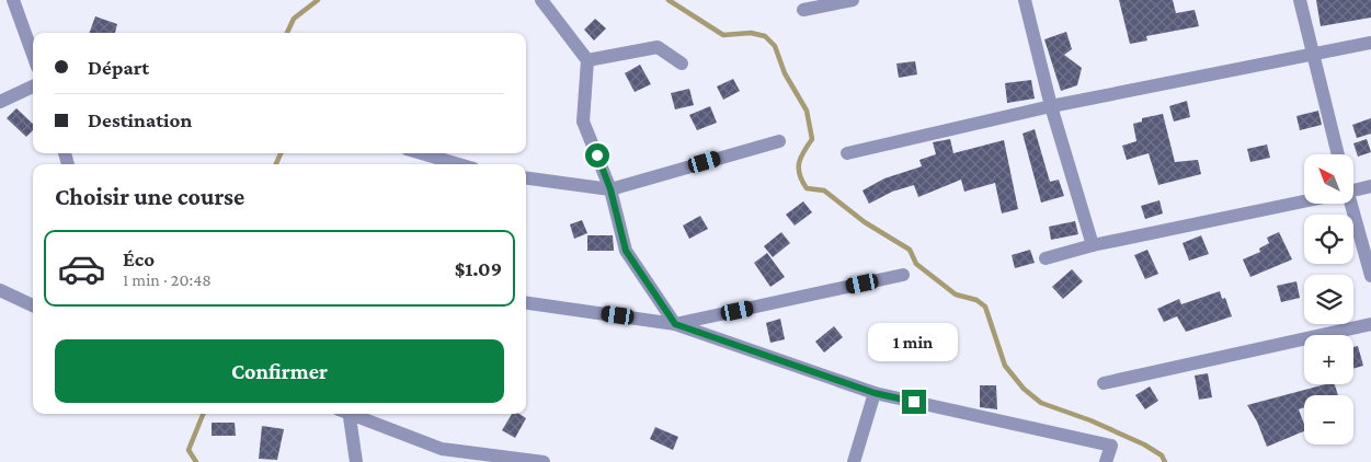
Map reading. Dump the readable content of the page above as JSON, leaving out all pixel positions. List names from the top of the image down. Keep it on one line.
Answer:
{"north":"top left","page":{"banner":["Départ","Destination"],"map_buttons":["+","−"],"heading":"Choisir une course","list":[{"name":"Éco","note":"1 min · 20:48","value":"$1.09"}],"bubble":"1 min","buttons":"Confirmer"}}
